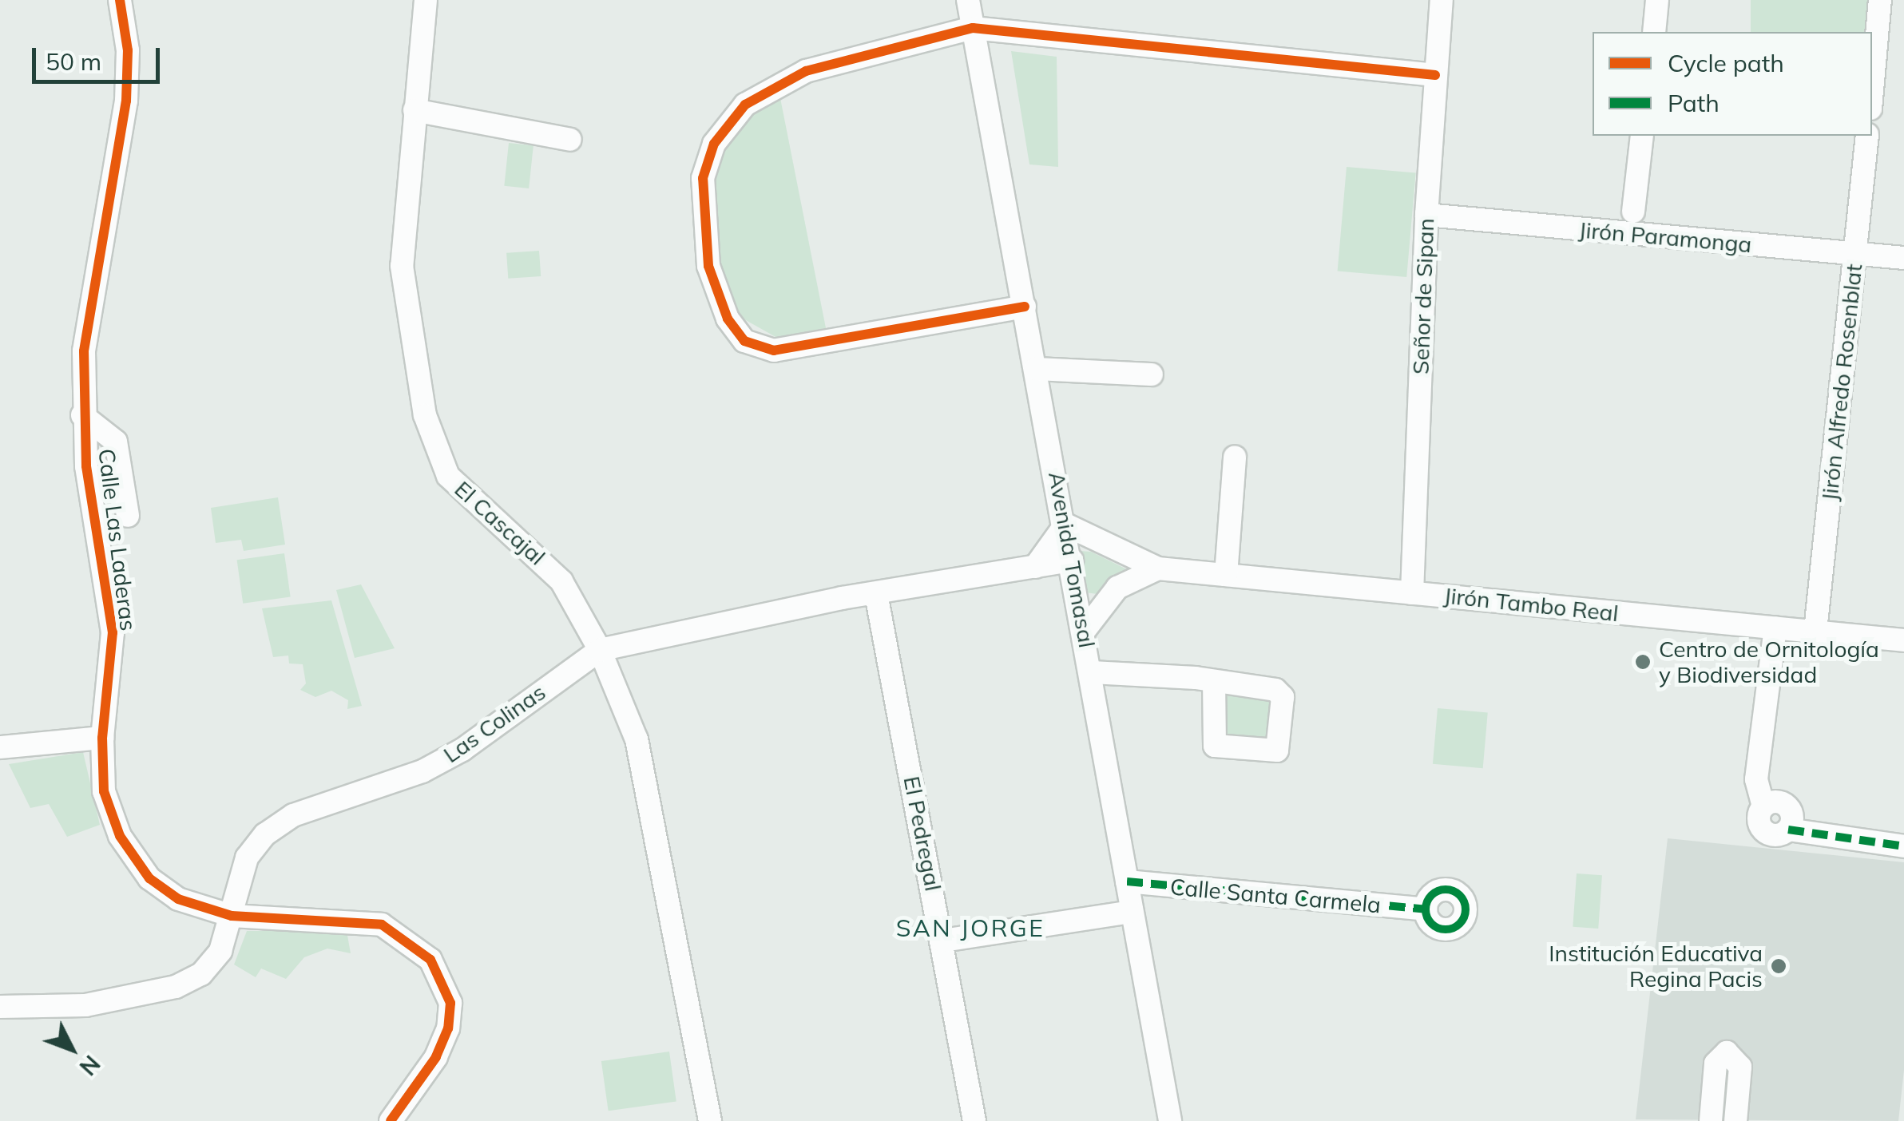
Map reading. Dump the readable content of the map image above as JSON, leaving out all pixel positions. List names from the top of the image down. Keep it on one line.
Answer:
{"streets":{"street":["Jirón Paramonga","Señor de Sipan","Jirón Alfredo Rosenblat","El Cascajal","Calle Las Laderas","Avenida Tomasal","Jirón Tambo Real","Las Colinas","El Pedregal","Calle Santa Carmela"]},"crossings":[["Jirón Paramonga","Señor de Sipan"],["Jirón Paramonga","Jirón Alfredo Rosenblat"],["Señor de Sipan","Jirón Tambo Real"],["Jirón Alfredo Rosenblat","Jirón Tambo Real"],["El Cascajal","Las Colinas"],["Calle Las Laderas","Las Colinas"],["Avenida Tomasal","Jirón Tambo Real"],["Avenida Tomasal","Las Colinas"],["Avenida Tomasal","Calle Santa Carmela"],["Las Colinas","El Pedregal"]],"districts":["SAN JORGE"],"places":["Centro de Ornitología y Biodiversidad","Institución Educativa Regina Pacis"],"legend":["Cycle path","Path"],"scale_bar":"50 m","north":"bottom right"}
